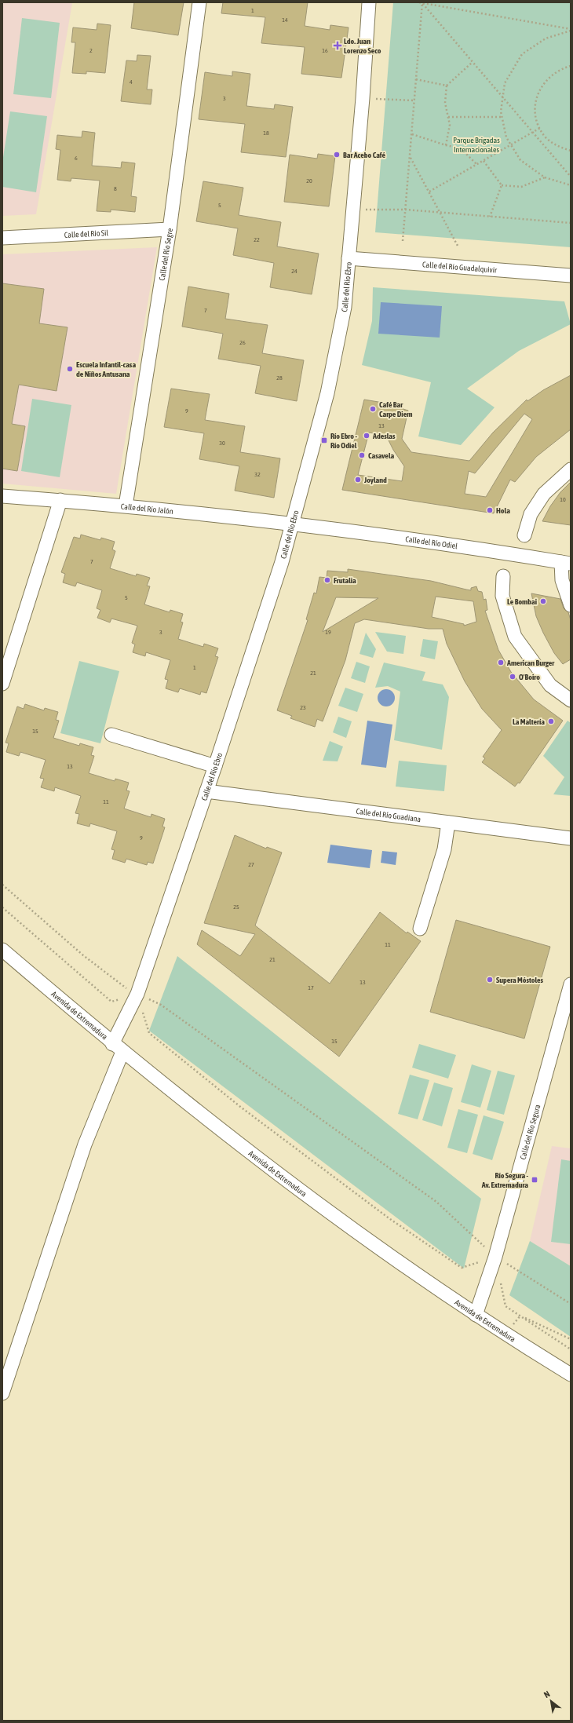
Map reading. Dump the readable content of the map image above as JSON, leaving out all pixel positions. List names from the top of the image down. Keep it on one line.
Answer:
{"streets":{"street":["Calle del Río Sil","Calle del Río Segre","Calle del Río Guadalquivir","Calle del Río Ebro","Calle del Río Jalón","Calle del Río Odiel","Calle del Río Guadiana","Avenida de Extremadura","Calle del Río Segura"]},"crossings":[["Calle del Río Sil","Calle del Río Segre"],["Calle del Río Segre","Calle del Río Jalón"],["Calle del Río Guadalquivir","Calle del Río Ebro"],["Calle del Río Ebro","Calle del Río Jalón"],["Calle del Río Ebro","Calle del Río Odiel"],["Calle del Río Ebro","Calle del Río Guadiana"],["Calle del Río Ebro","Avenida de Extremadura"],["Calle del Río Jalón","Calle del Río Odiel"],["Avenida de Extremadura","Calle del Río Segura"]],"parks":["Parque Brigadas Internacionales"],"places":{"health":["Ldo. Juan Lorenzo Seco"],"other":["Bar Acebo Café","Escuela Infantil-casa de Niños Antusana","Café Bar Carpe Diem","Adeslas","Casavela","Joyland","Hola","Frutalia","Le Bombai","American Burger","O'Boiro","La Maltería","Supera Móstoles"],"transit":["Río Ebro - Río Odiel","Río Segura - Av. Extremadura"]},"house_numbers":["1","14","2","16","4","3","18","6","20","8","5","22","24","7","26","28","9","13","30","32","10","7","5","3","19","1","21","23","15","13","11","9","27","25","11","21","13","17","15"],"north":"top left"}
